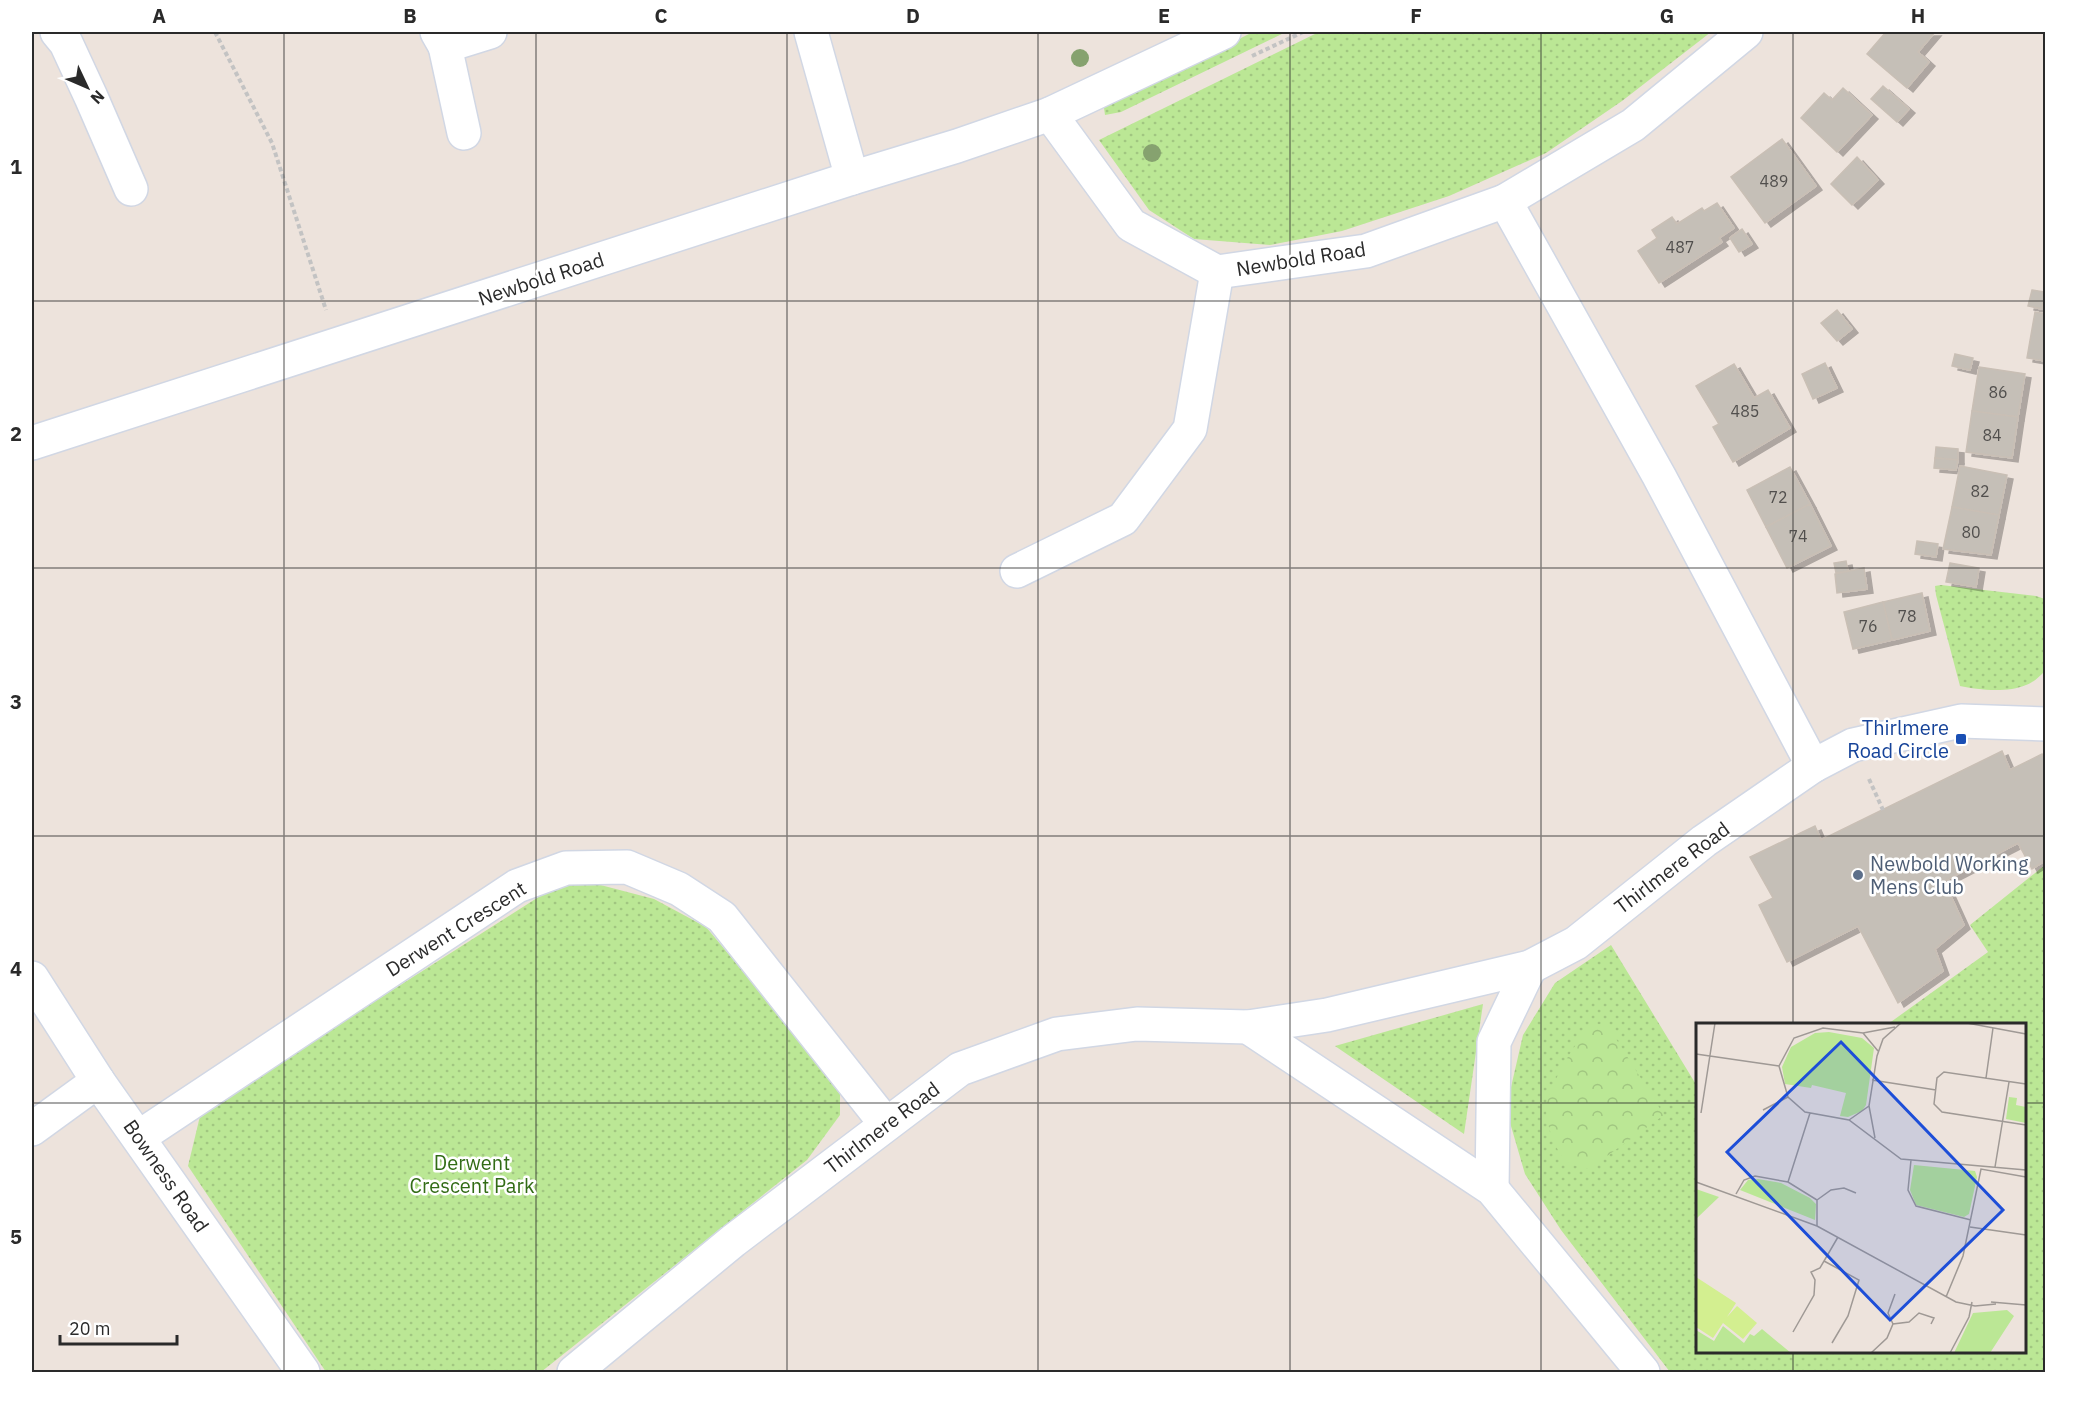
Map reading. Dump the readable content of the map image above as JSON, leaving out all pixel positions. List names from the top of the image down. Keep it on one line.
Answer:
{"streets":{"street":["Newbold Road","Thirlmere Road","Derwent Crescent","Bowness Road"]},"crossings":[["Thirlmere Road","Derwent Crescent"],["Derwent Crescent","Bowness Road"]],"parks":["Derwent Crescent Park"],"places":{"transit":["Thirlmere Road Circle"],"other":["Newbold Working Mens Club"]},"house_numbers":["489","487","86","485","84","82","72","80","74","78","76"],"scale_bar":"20 m","north":"bottom right","grid":{"columns":["A","B","C","D","E","F","G","H"],"rows":["1","2","3","4","5"]}}
